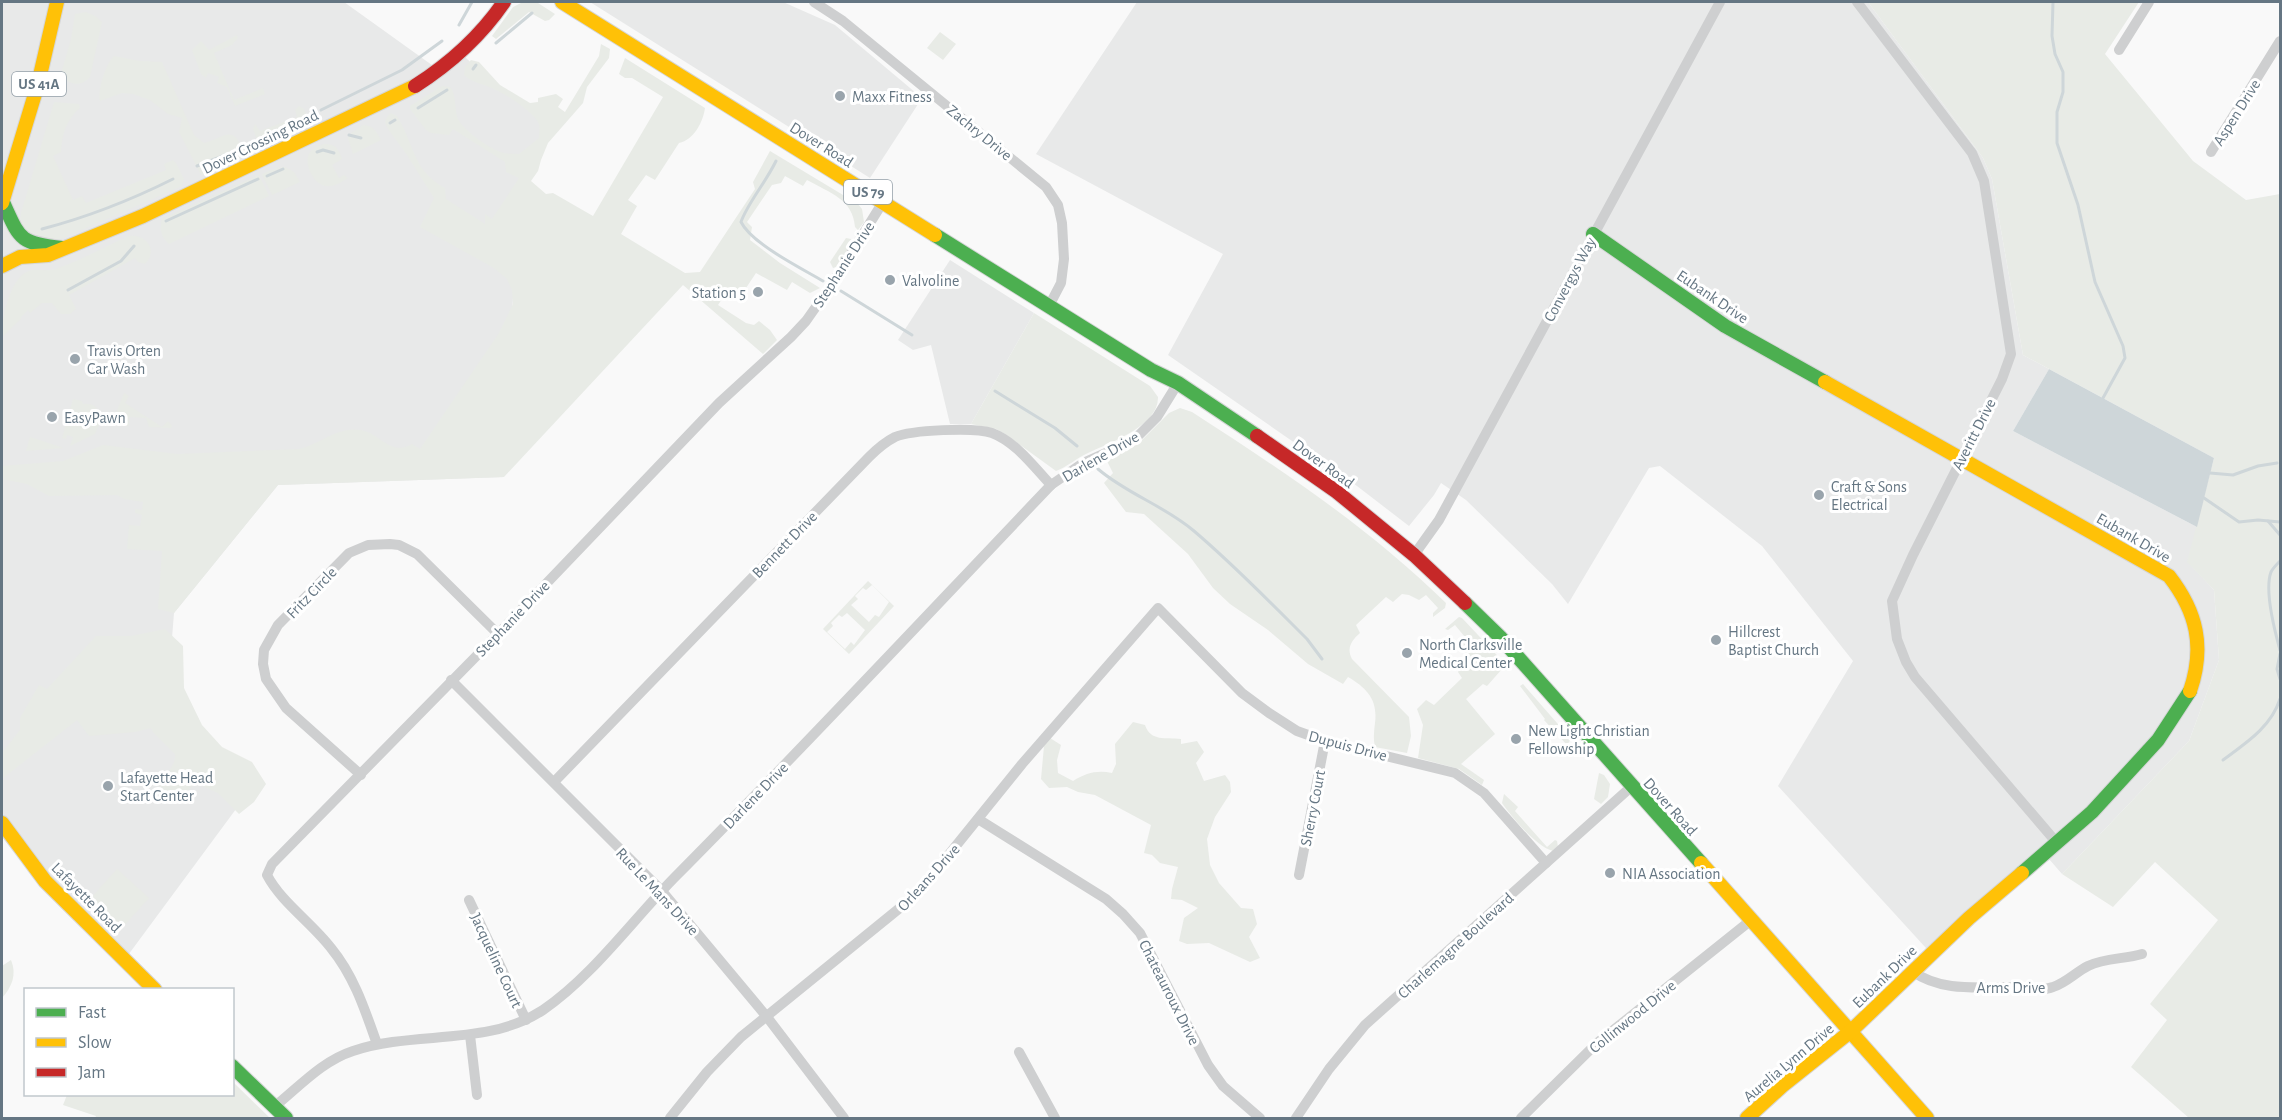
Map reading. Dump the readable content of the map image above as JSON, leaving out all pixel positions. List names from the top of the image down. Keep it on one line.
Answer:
{"streets":{"main road":["US 41A","Dover Crossing Road","Dover Road","US 79","Eubank Drive","Lafayette Road","Aurelia Lynn Drive"],"street":["Aspen Drive","Zachry Drive","Stephanie Drive","Convergys Way","Averitt Drive","Darlene Drive","Bennett Drive","Fritz Circle","Dupuis Drive","Sherry Court","Orleans Drive","Rue Le Mans Drive","Charlemagne Boulevard","Jacqueline Court","Arms Drive","Chateauroux Drive","Collinwood Drive"]},"crossings":[["Zachry Drive","Dover Road"],["Dover Road","Stephanie Drive"],["Dover Road","Convergys Way"],["Dover Road","Eubank Drive"],["Dover Road","Darlene Drive"],["Dover Road","Charlemagne Boulevard"],["Dover Road","Collinwood Drive"],["Dover Road","Aurelia Lynn Drive"],["Stephanie Drive","Darlene Drive"],["Stephanie Drive","Fritz Circle"],["Stephanie Drive","Rue Le Mans Drive"],["Convergys Way","Eubank Drive"],["Eubank Drive","Averitt Drive"],["Eubank Drive","Arms Drive"],["Eubank Drive","Aurelia Lynn Drive"],["Darlene Drive","Bennett Drive"],["Darlene Drive","Rue Le Mans Drive"],["Darlene Drive","Jacqueline Court"],["Bennett Drive","Rue Le Mans Drive"],["Dupuis Drive","Sherry Court"],["Dupuis Drive","Orleans Drive"],["Dupuis Drive","Charlemagne Boulevard"],["Orleans Drive","Rue Le Mans Drive"],["Orleans Drive","Chateauroux Drive"]],"places":["Maxx Fitness","Valvoline","Station 5","Travis Orten Car Wash","EasyPawn","Craft & Sons Electrical","Hillcrest Baptist Church","North Clarksville Medical Center","New Light Christian Fellowship","Lafayette Head Start Center","NIA Association"],"legend":["Fast","Slow","Jam"]}
